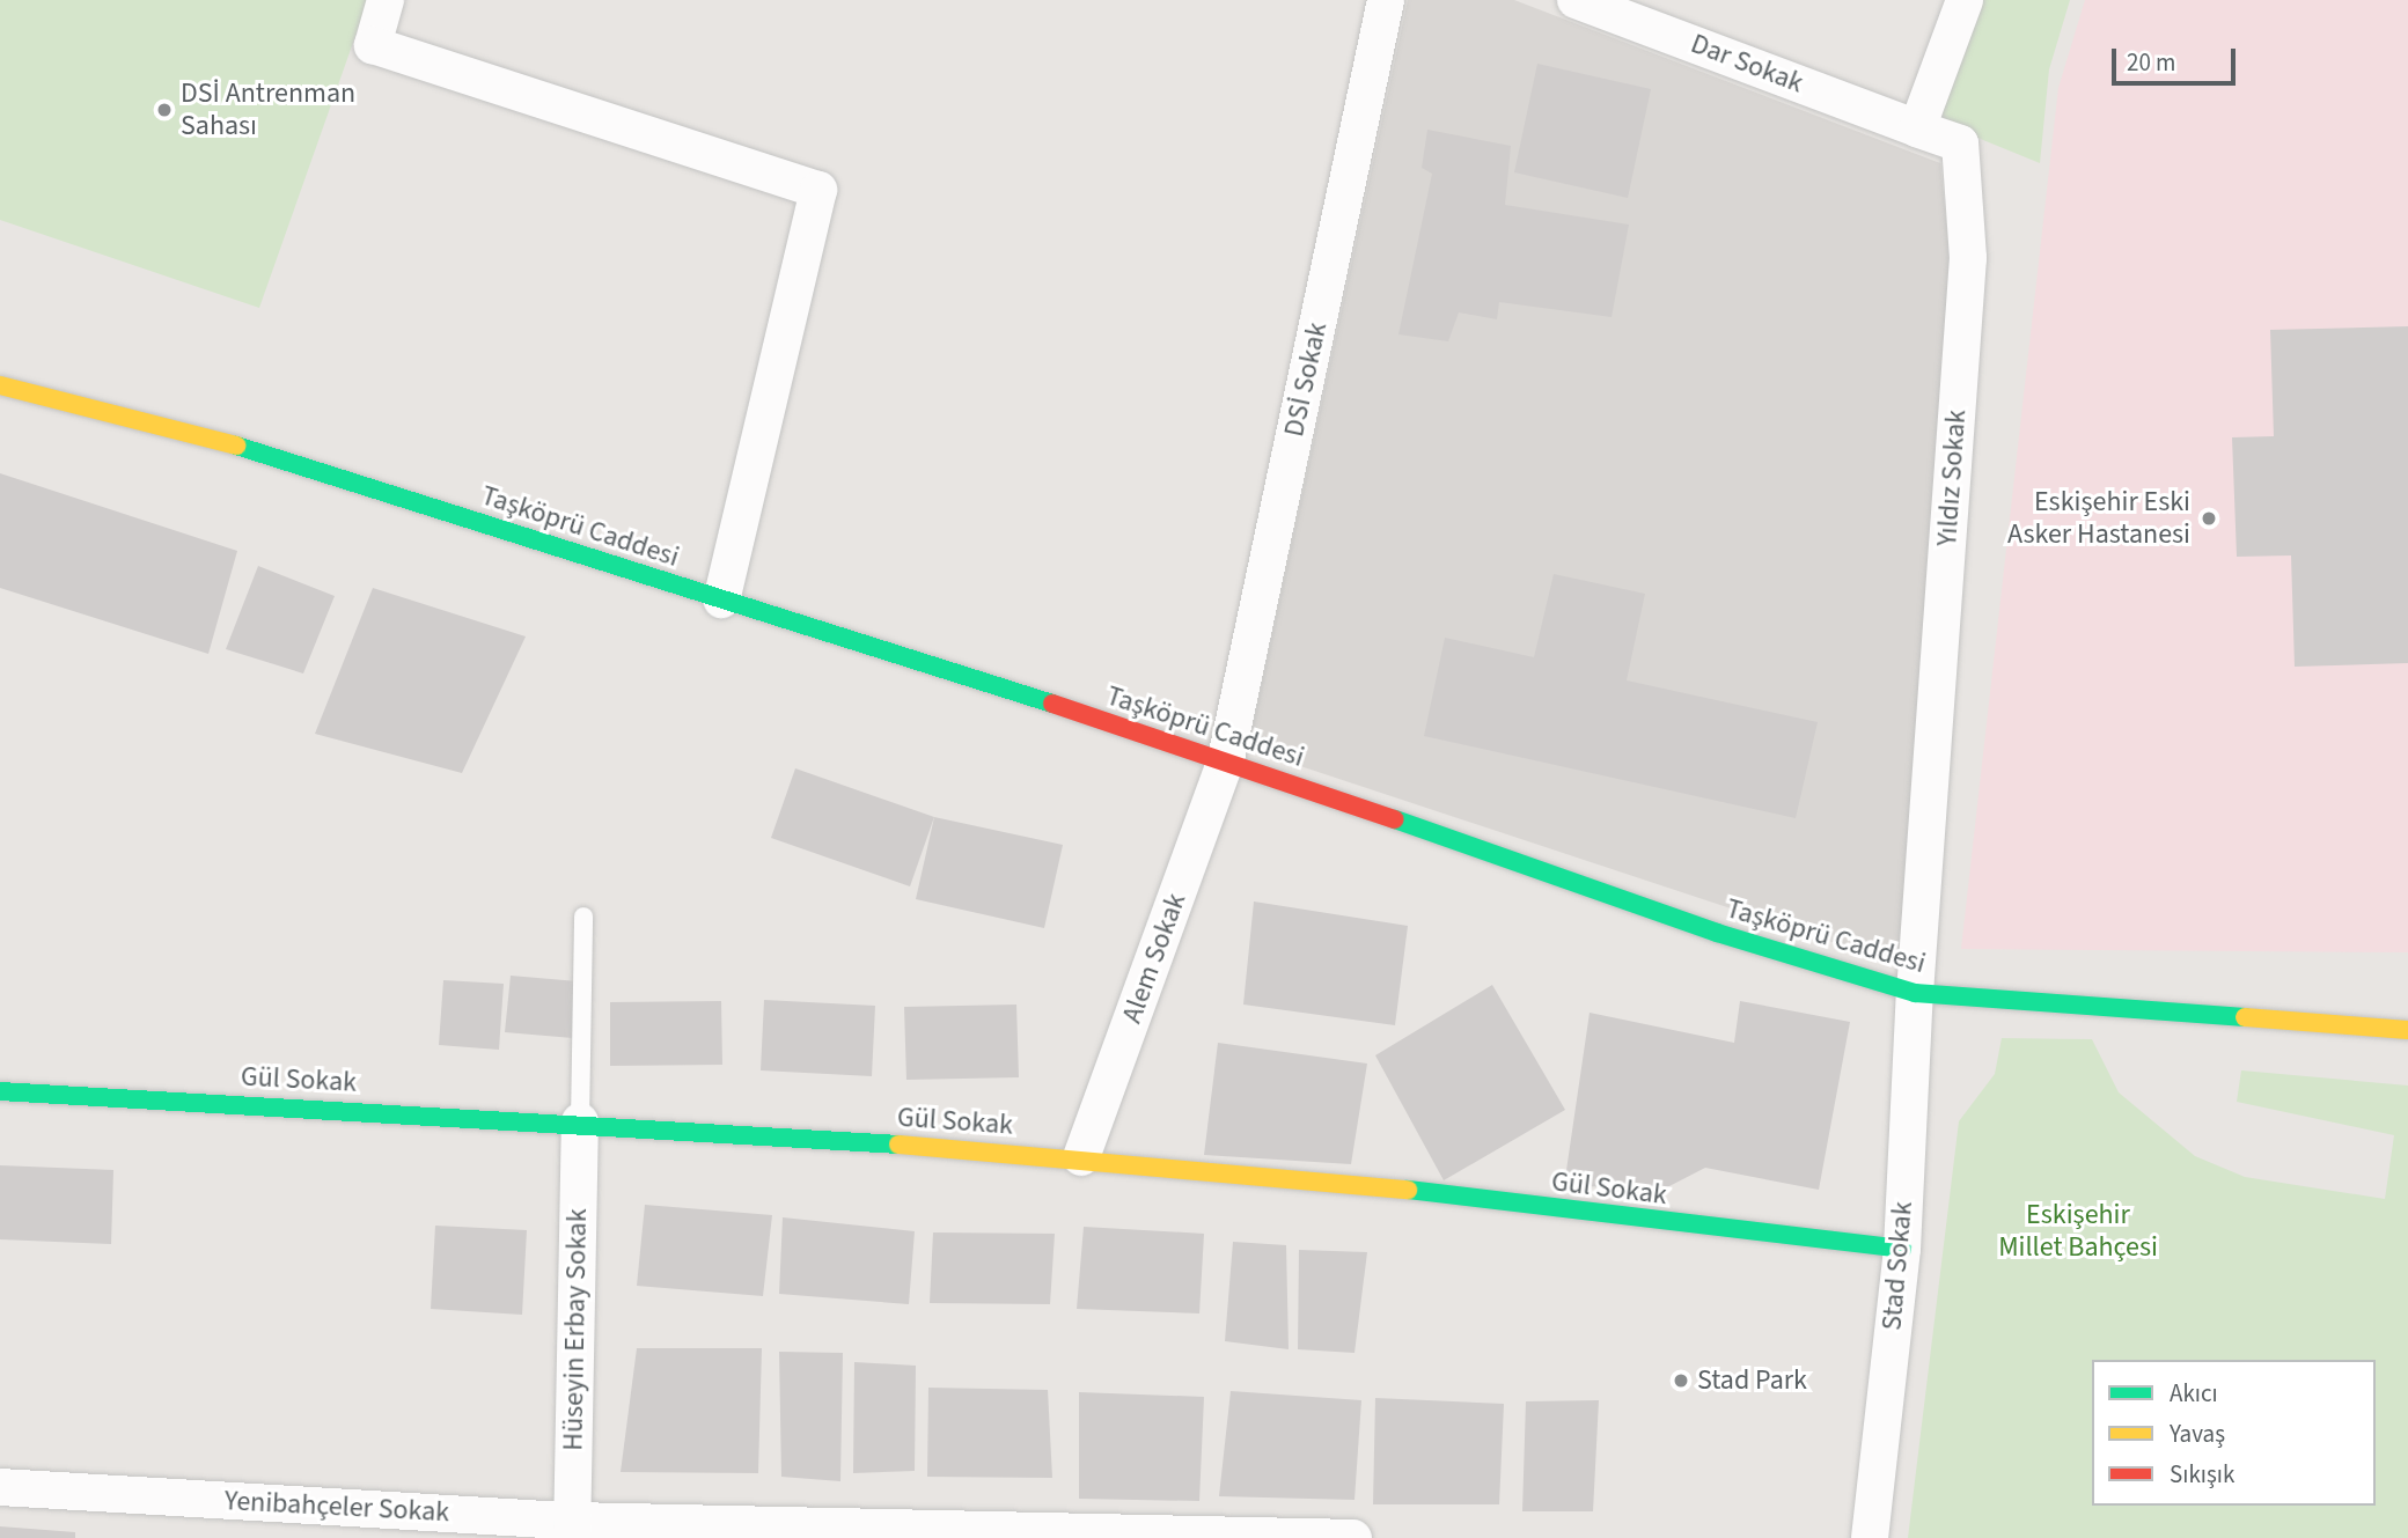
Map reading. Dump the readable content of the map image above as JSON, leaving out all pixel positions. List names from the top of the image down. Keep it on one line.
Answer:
{"streets":{"main road":["Taşköprü Caddesi","Gül Sokak"],"street":["Dar Sokak","DSİ Sokak","Yıldız Sokak","Alem Sokak","Stad Sokak","Hüseyin Erbay Sokak","Yenibahçeler Sokak"]},"crossings":[["Dar Sokak","Yıldız Sokak"],["DSİ Sokak","Taşköprü Caddesi"],["DSİ Sokak","Alem Sokak"],["Yıldız Sokak","Taşköprü Caddesi"],["Yıldız Sokak","Stad Sokak"],["Taşköprü Caddesi","Alem Sokak"],["Taşköprü Caddesi","Stad Sokak"],["Alem Sokak","Gül Sokak"],["Gül Sokak","Stad Sokak"],["Gül Sokak","Hüseyin Erbay Sokak"],["Hüseyin Erbay Sokak","Yenibahçeler Sokak"]],"parks":["Eskişehir Millet Bahçesi"],"places":["DSİ Antrenman Sahası","Eskişehir Eski Asker Hastanesi","Stad Park"],"legend":["Akıcı","Yavaş","Sıkışık"],"scale_bar":"20 m"}
